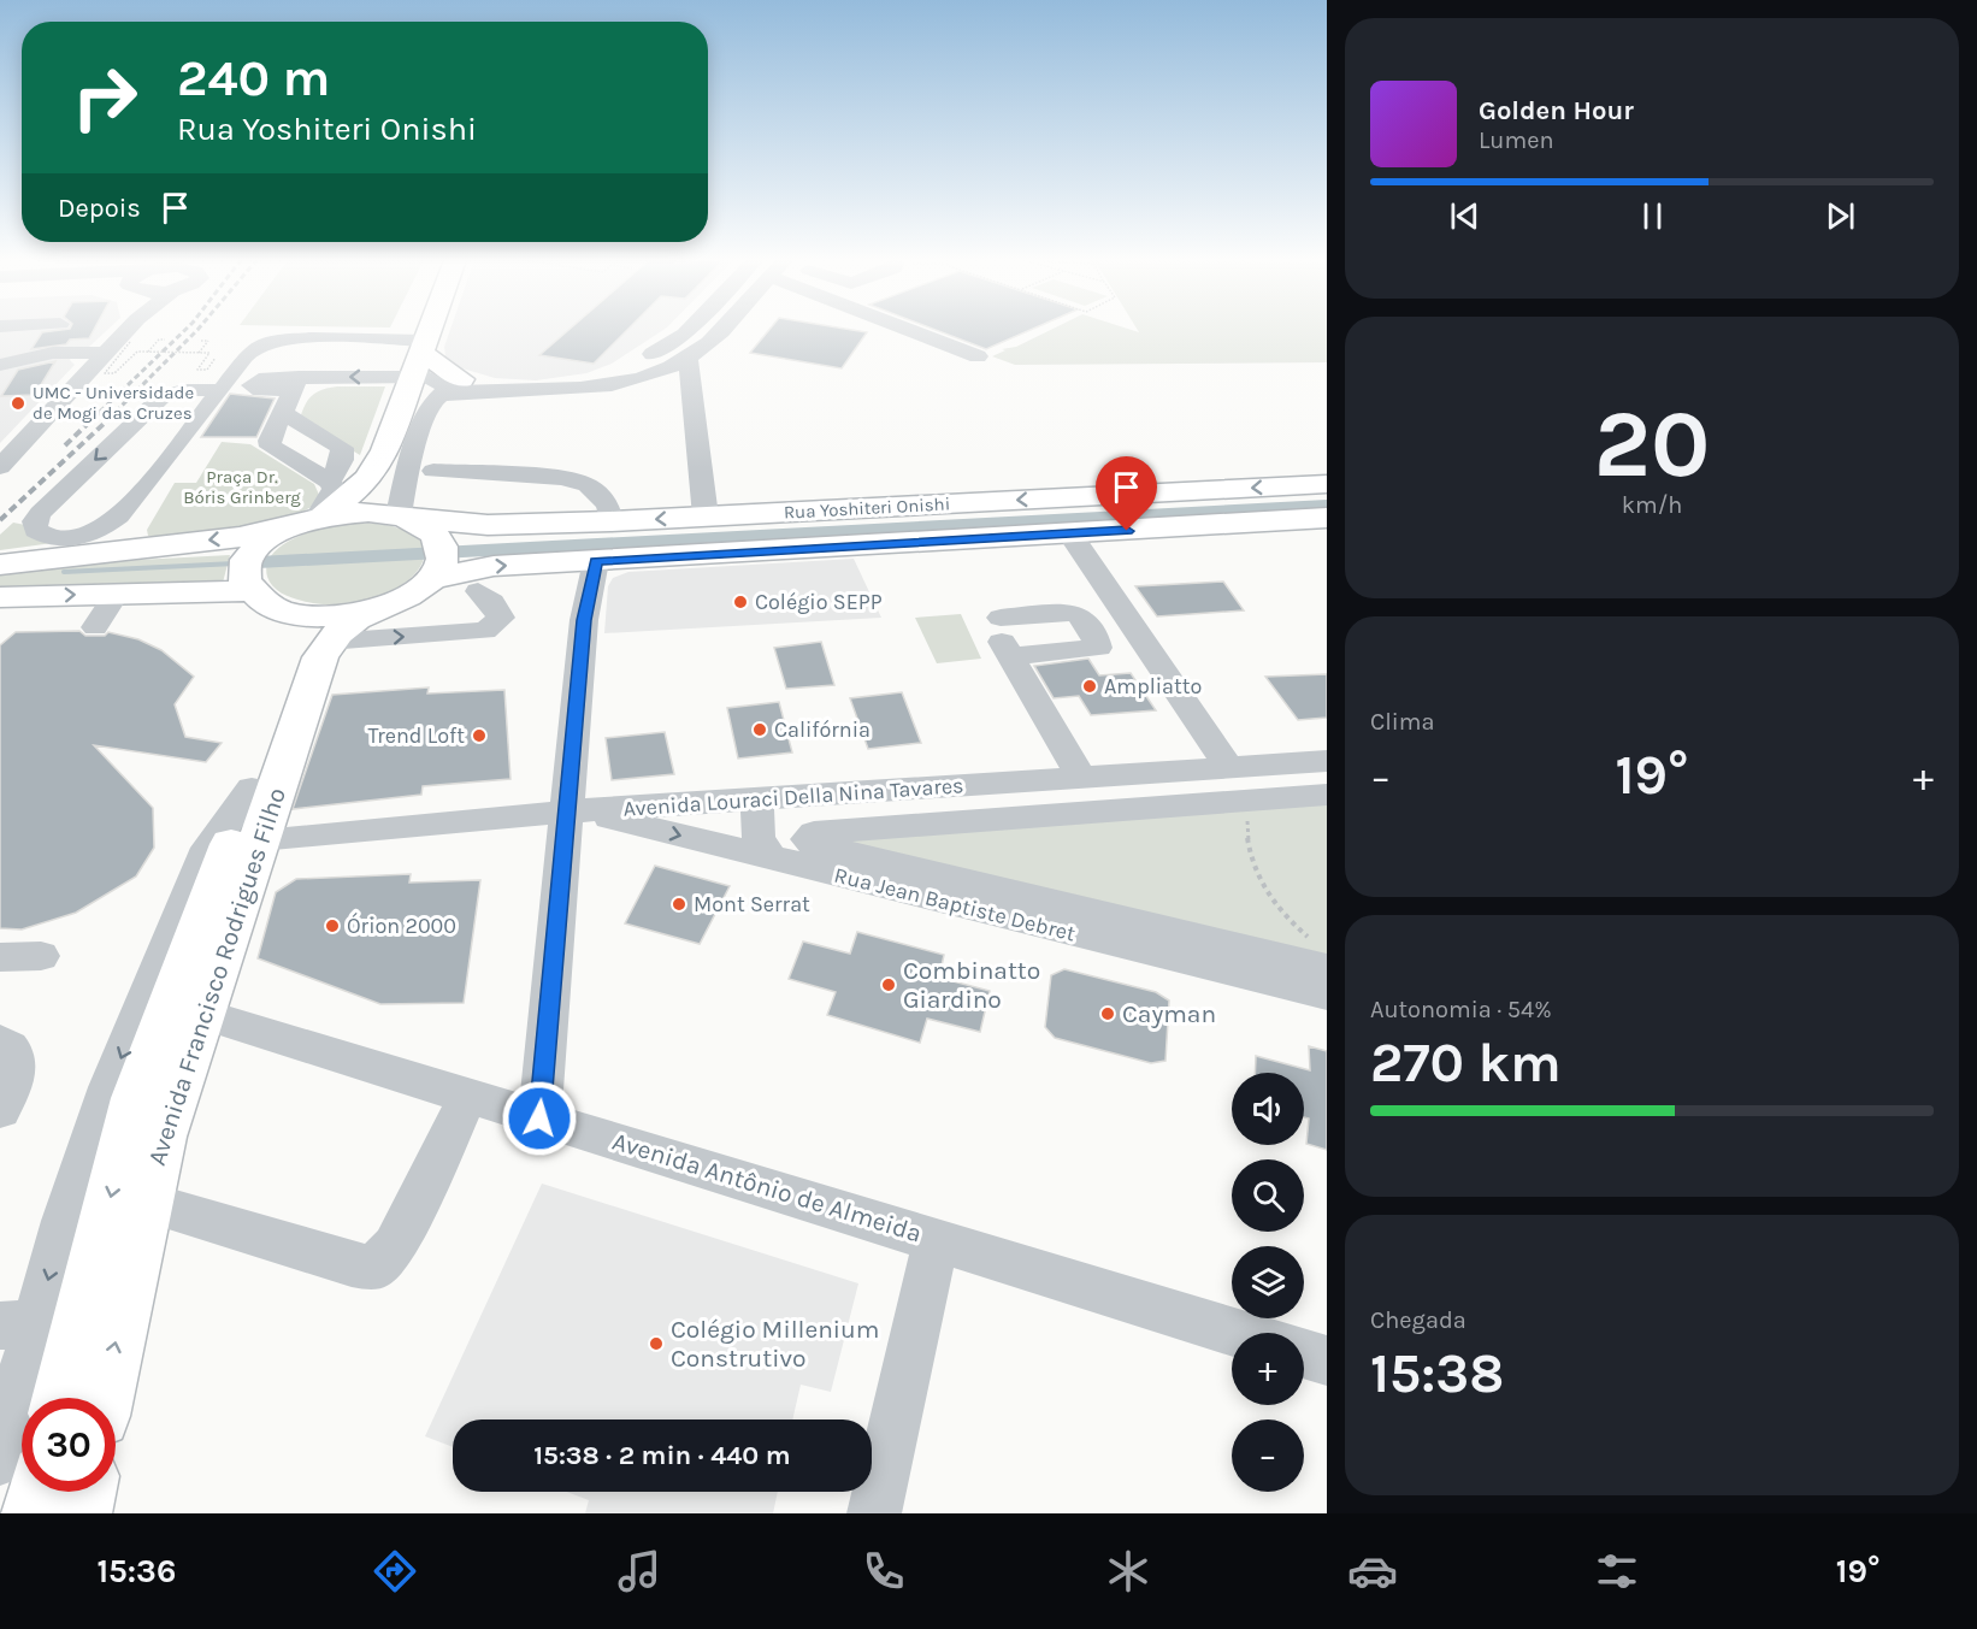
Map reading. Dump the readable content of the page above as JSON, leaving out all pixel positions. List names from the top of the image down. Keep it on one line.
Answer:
{"streets":{"main road":["Rua Yoshiteri Onishi","Avenida Francisco Rodrigues Filho"],"street":["Avenida Louraci Della Nina Tavares","Rua Jean Baptiste Debret","Avenida Antônio de Almeida"]},"crossings":[["Rua Yoshiteri Onishi","Avenida Francisco Rodrigues Filho"],["Avenida Louraci Della Nina Tavares","Rua Jean Baptiste Debret"],["Avenida Louraci Della Nina Tavares","Avenida Francisco Rodrigues Filho"],["Avenida Francisco Rodrigues Filho","Avenida Antônio de Almeida"]],"parks":["Praça Dr. Bóris Grinberg"],"places":["UMC - Universidade de Mogi das Cruzes","Colégio SEPP","Ampliatto","Califórnia","Trend Loft","Mont Serrat","Órion 2000","Combinatto Giardino","Cayman","Colégio Millenium Construtivo"],"page":{"turn":["240 m","Rua Yoshiteri Onishi"],"song":["Golden Hour","Lumen"],"then":"Depois","tile":[["20","km/h"],"Clima",["Autonomia · 54%","270 km"],["Chegada","15:38"]],"heat":["−","19°","+"],"map_buttons":["+","−"],"limit":"30","trip":"15:38 · 2 min · 440 m","tabs":["15:36","19°"]}}
